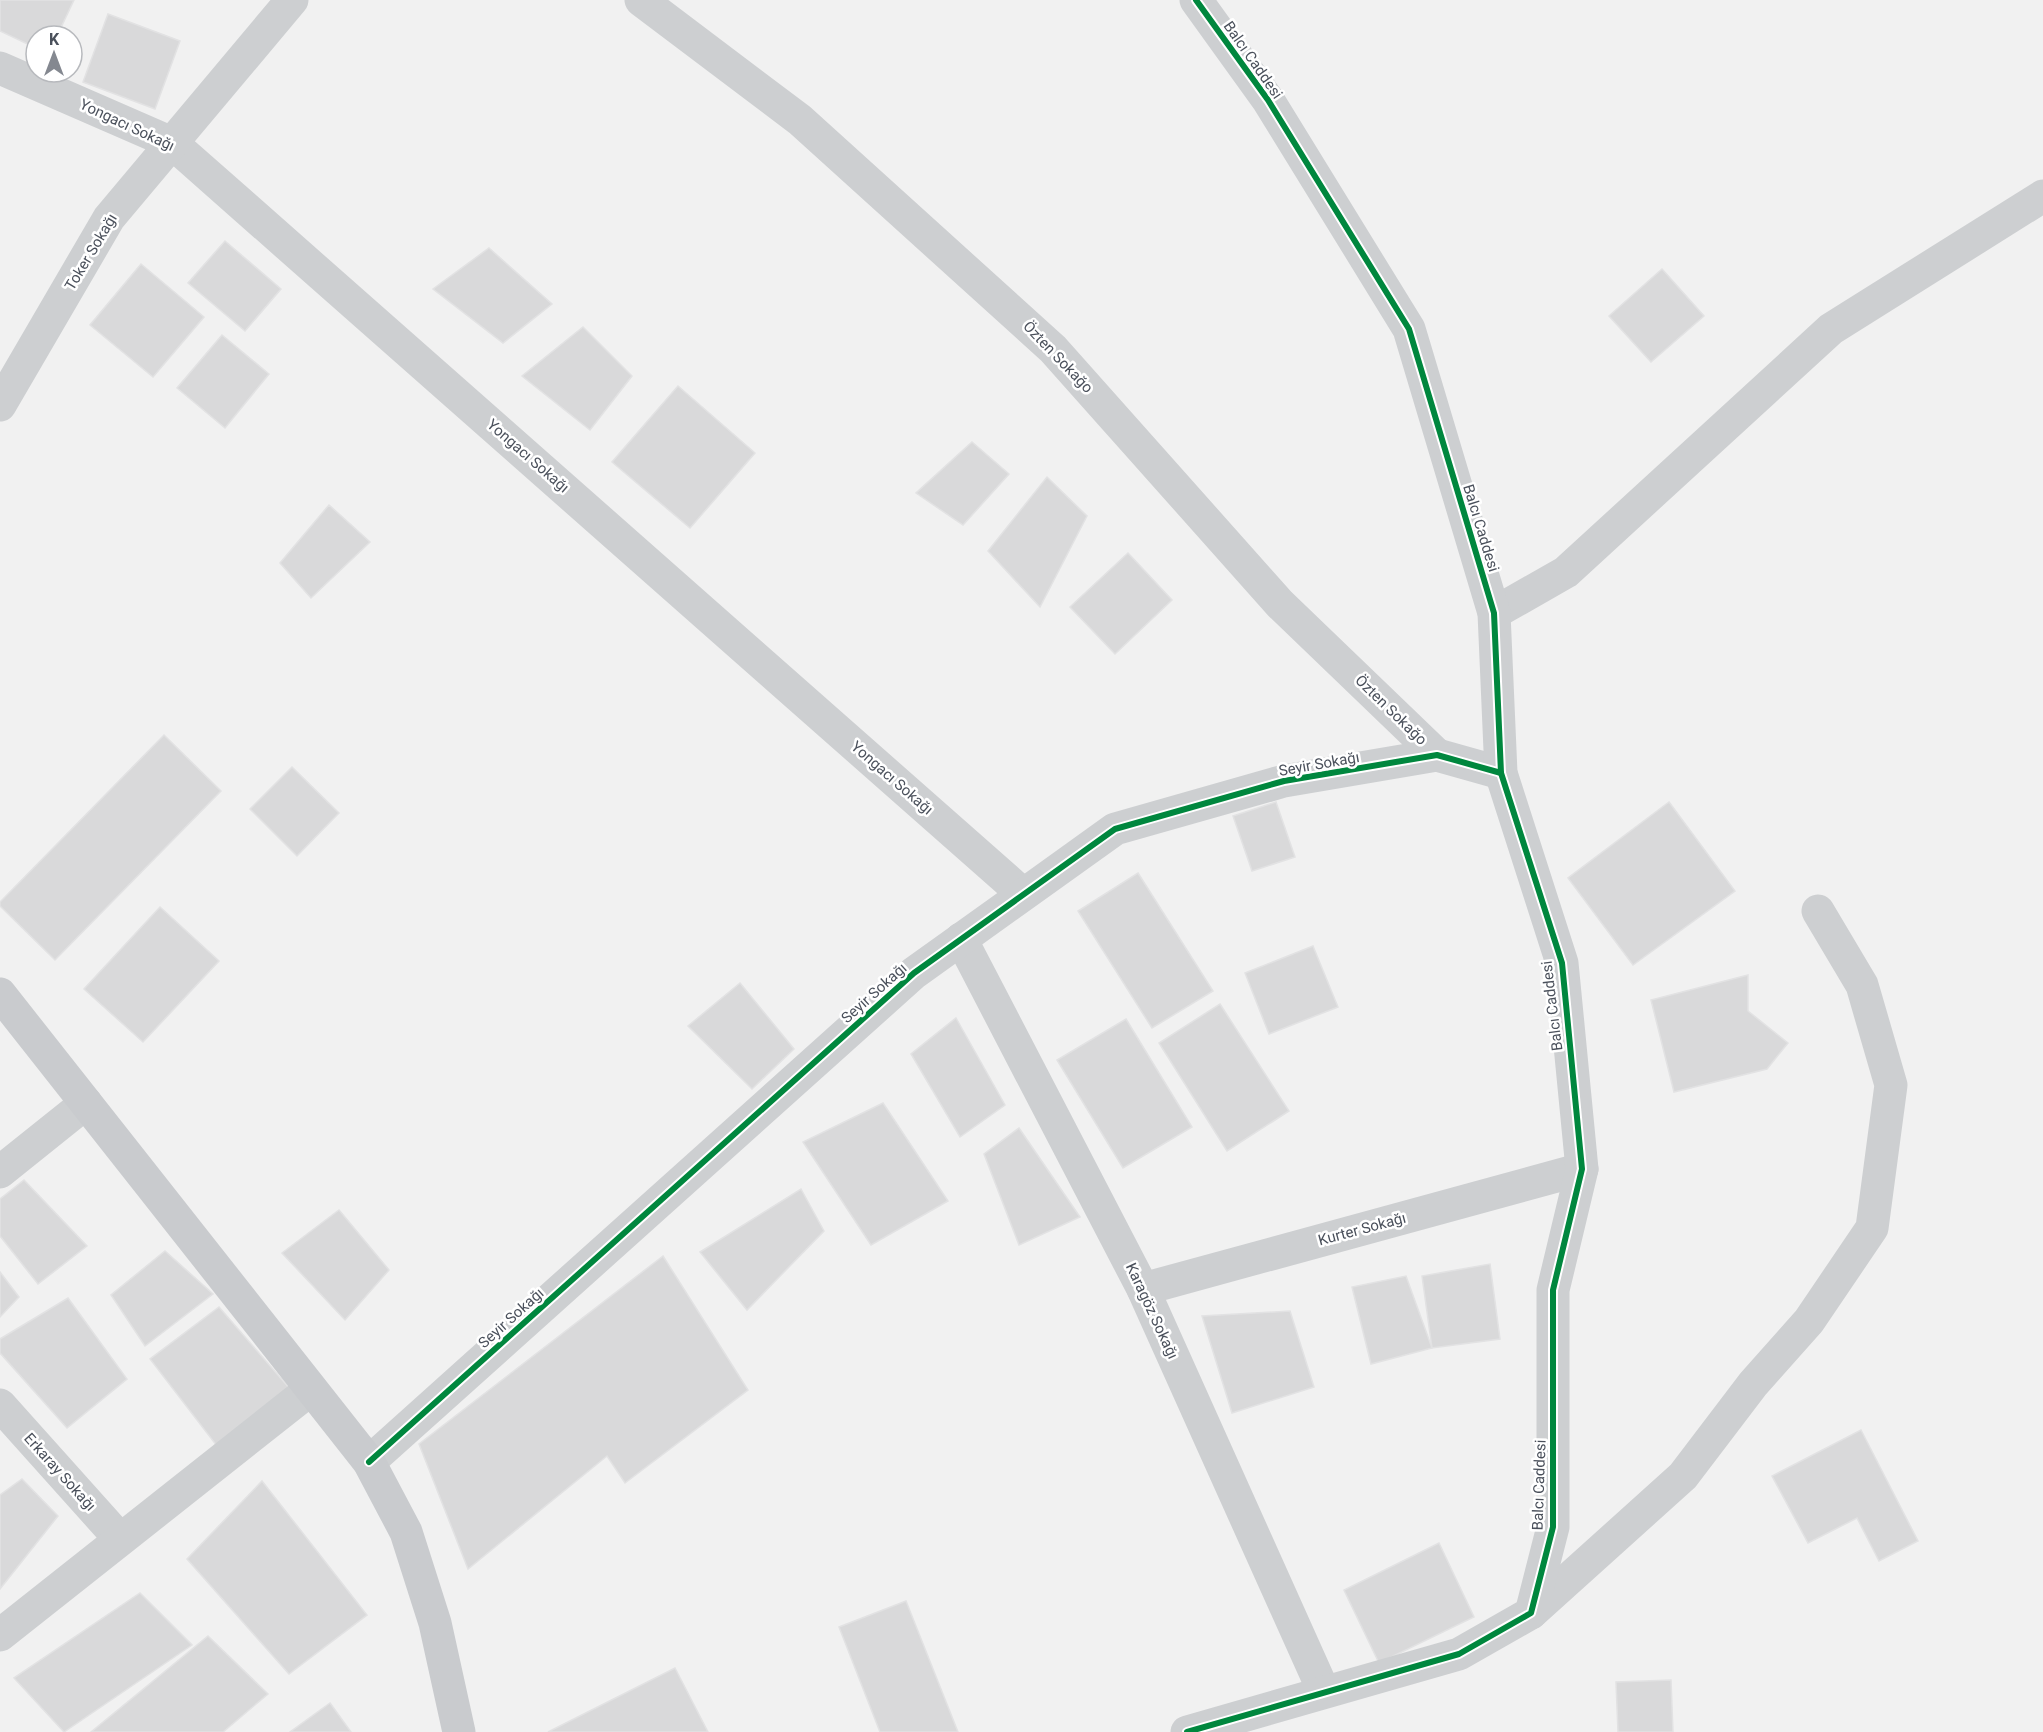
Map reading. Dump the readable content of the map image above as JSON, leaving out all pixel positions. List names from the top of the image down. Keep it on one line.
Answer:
{"streets":{"street":["Balcı Caddesi","Yongacı Sokağı","Toker Sokağı","Özten Sokağo","Seyir Sokağı","Kurter Sokağı","Karagöz Sokağı","Erkaray Sokağı"]},"crossings":[["Balcı Caddesi","Seyir Sokağı"],["Balcı Caddesi","Kurter Sokağı"],["Yongacı Sokağı","Toker Sokağı"],["Yongacı Sokağı","Seyir Sokağı"],["Özten Sokağo","Seyir Sokağı"],["Seyir Sokağı","Karagöz Sokağı"],["Kurter Sokağı","Karagöz Sokağı"]],"north":"top"}
